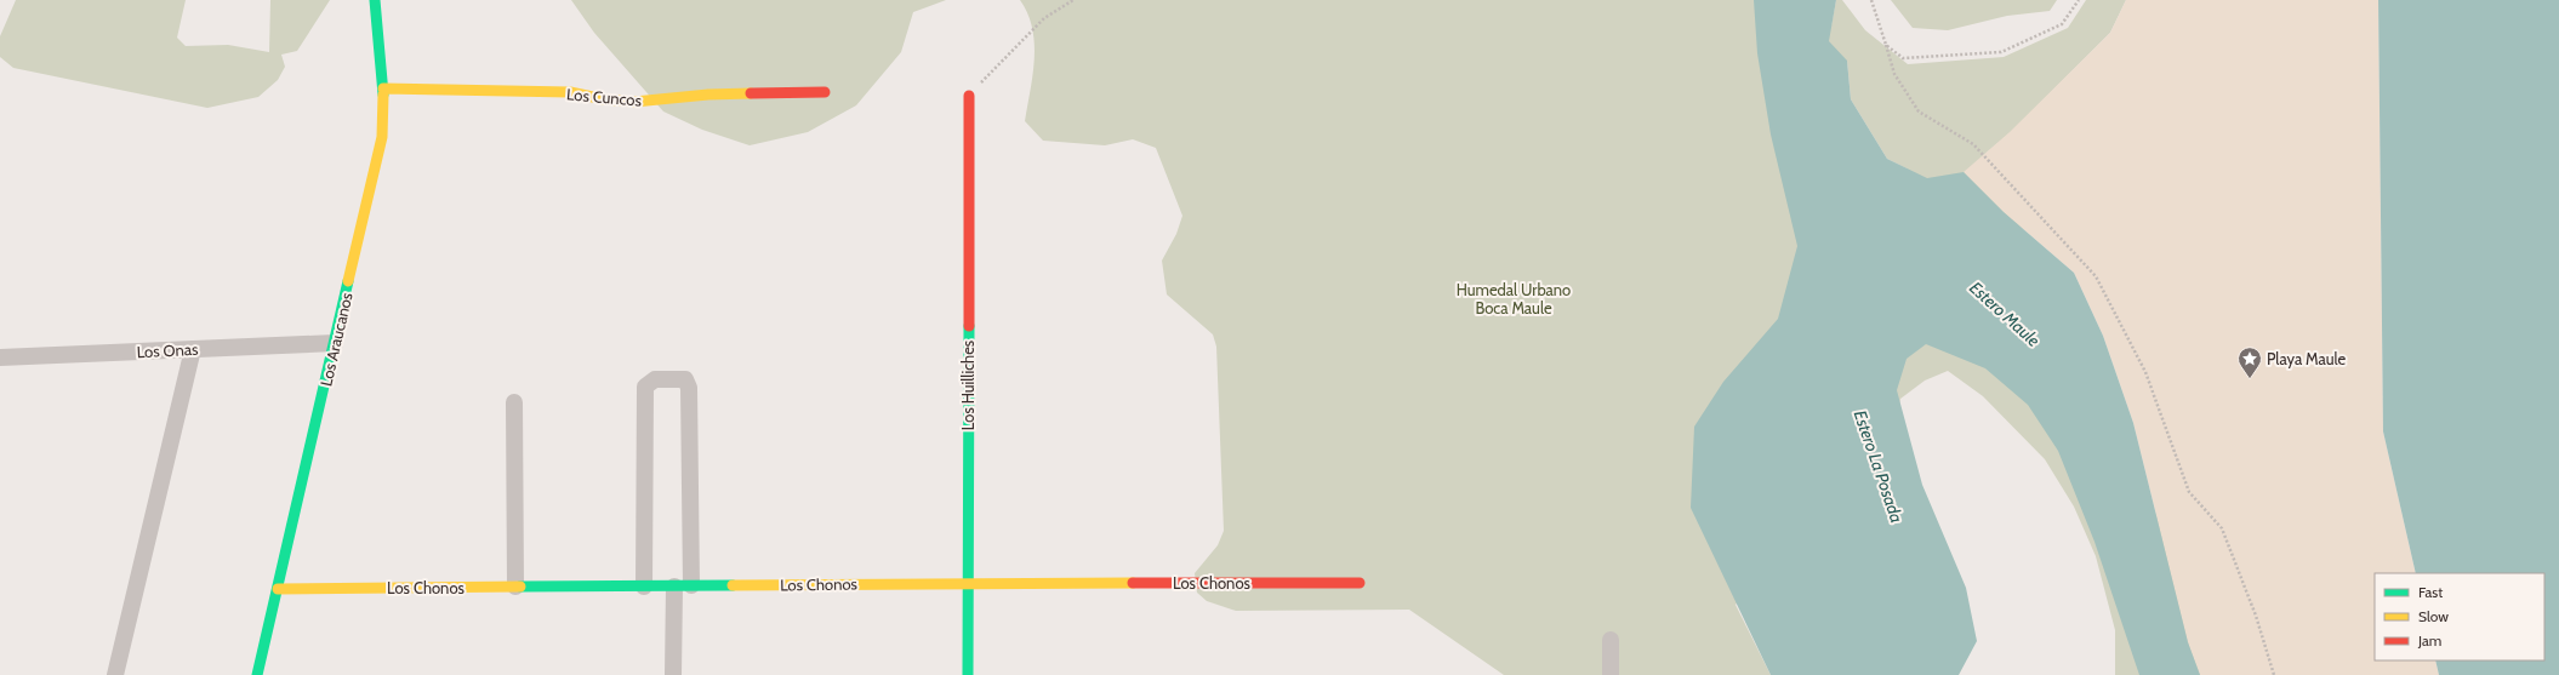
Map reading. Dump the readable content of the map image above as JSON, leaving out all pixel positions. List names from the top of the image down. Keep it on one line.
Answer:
{"streets":{"street":["Los Cuncos","Los Araucanos","Los Onas","Los Huilliches","Los Chonos"]},"crossings":[["Los Cuncos","Los Araucanos"],["Los Araucanos","Los Onas"],["Los Araucanos","Los Chonos"],["Los Huilliches","Los Chonos"]],"water":["Estero Maule","Estero La Posada"],"parks":["Humedal Urbano Boca Maule"],"places":{"place":["Playa Maule"]},"legend":["Fast","Slow","Jam"]}
